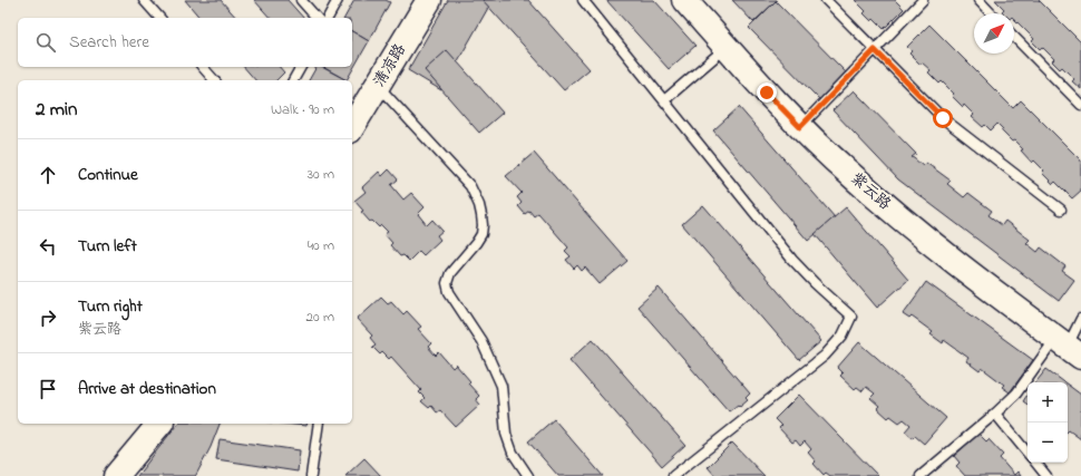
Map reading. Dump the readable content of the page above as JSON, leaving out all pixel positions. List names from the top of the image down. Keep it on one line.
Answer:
{"streets":{"street":["清凉路","紫云路"]},"north":"top right","page":{"search":"Search here","heading":["2 min","Walk · 90 m"],"list":[["Continue","30 m"],["Turn left","40 m"],["Turn right","紫云路","20 m"],"Arrive at destination"],"map_buttons":["+","−"]}}
